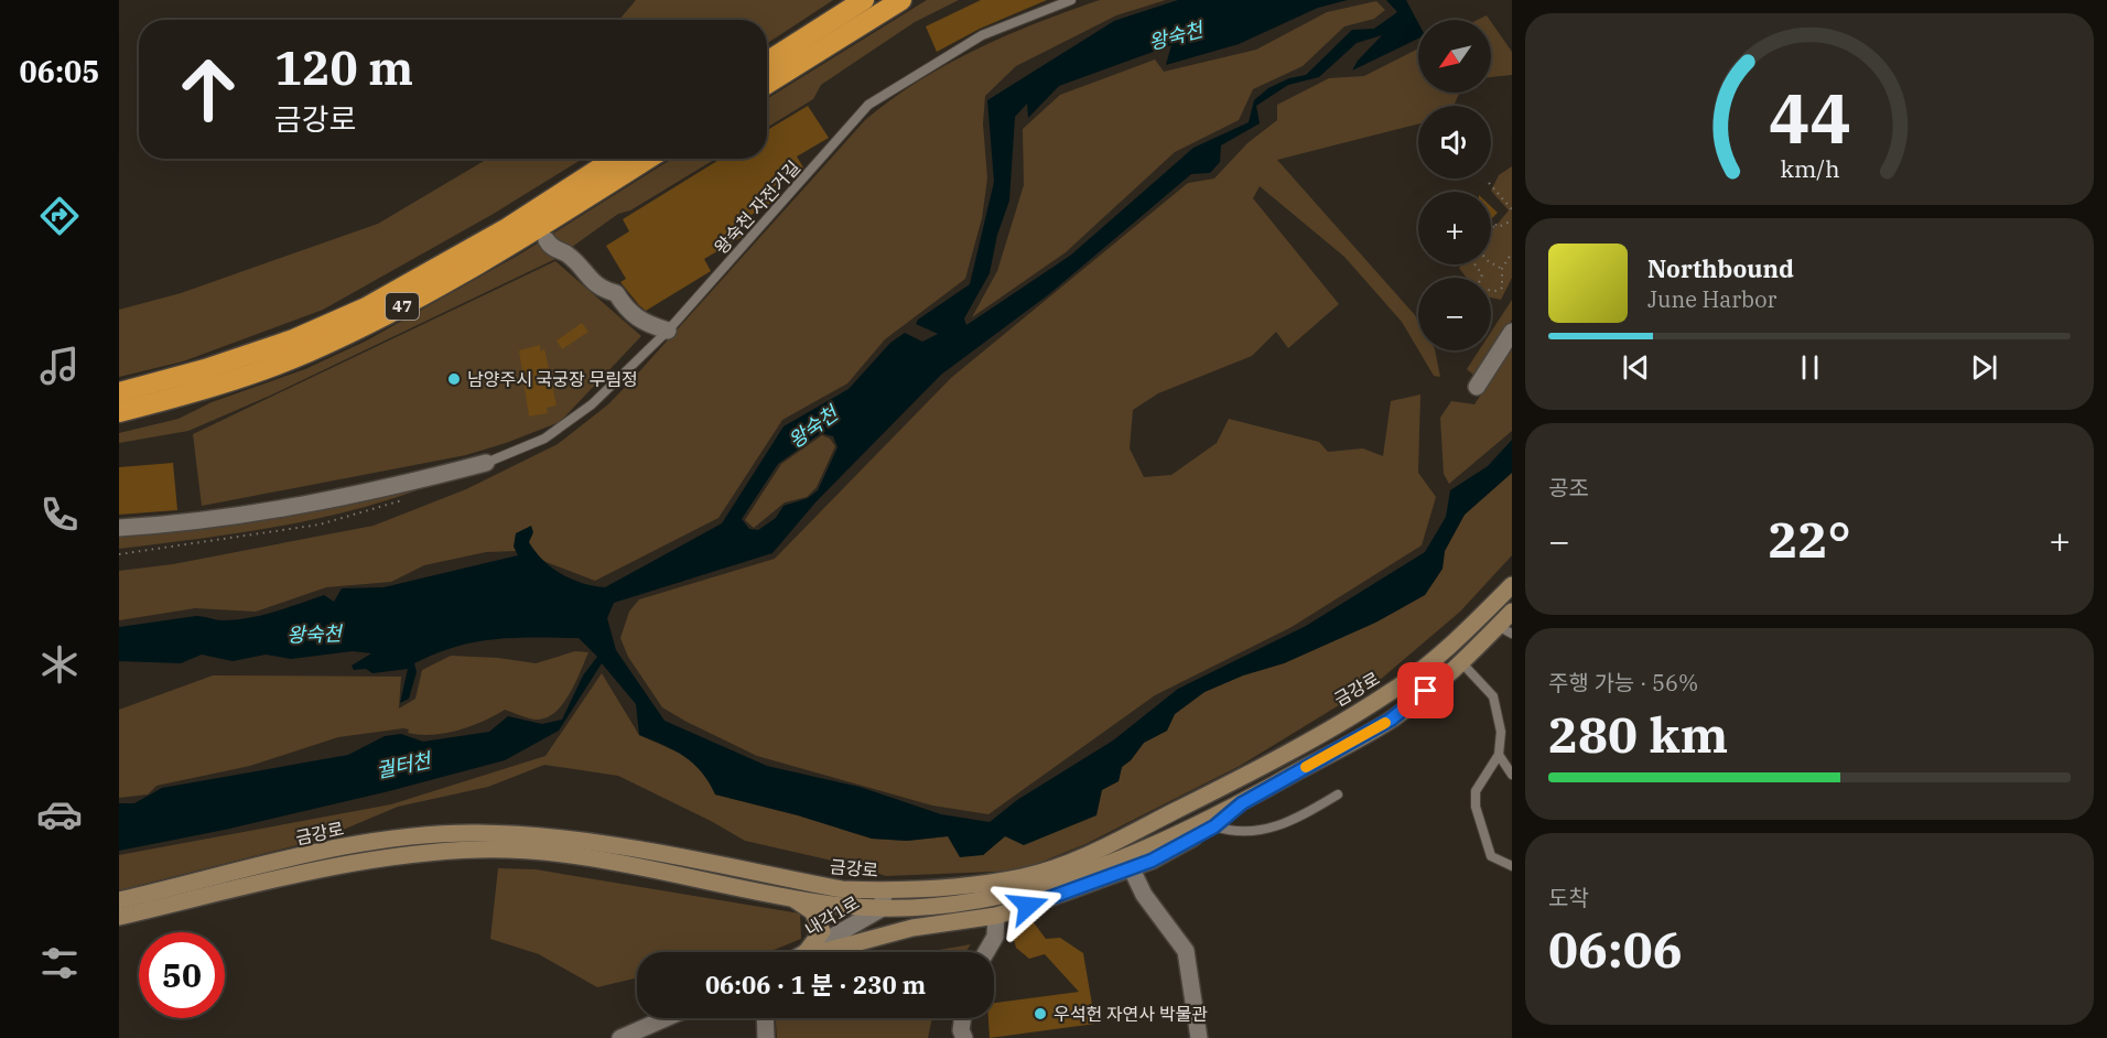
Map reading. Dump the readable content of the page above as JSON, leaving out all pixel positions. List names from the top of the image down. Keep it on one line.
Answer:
{"streets":{"highway":["47"],"main road":["금강로"],"street":["내각1로"],"lane":["왕숙천 자전거길"]},"crossings":[["금강로","내각1로"]],"water":["왕숙천","궐터천"],"places":["남양주시 국궁장 무림정","우석헌 자연사 박물관"],"north":"bottom left","page":{"tabs":"06:05","map_buttons":["+","−"],"turn":["120 m","금강로"],"song":["Northbound","June Harbor"],"tile":["공조",["주행 가능 · 56%","280 km"],["도착","06:06"]],"heat":["−","22°","+"],"limit":"50","trip":"06:06 · 1 분 · 230 m","gauge":["44","km/h"]}}
